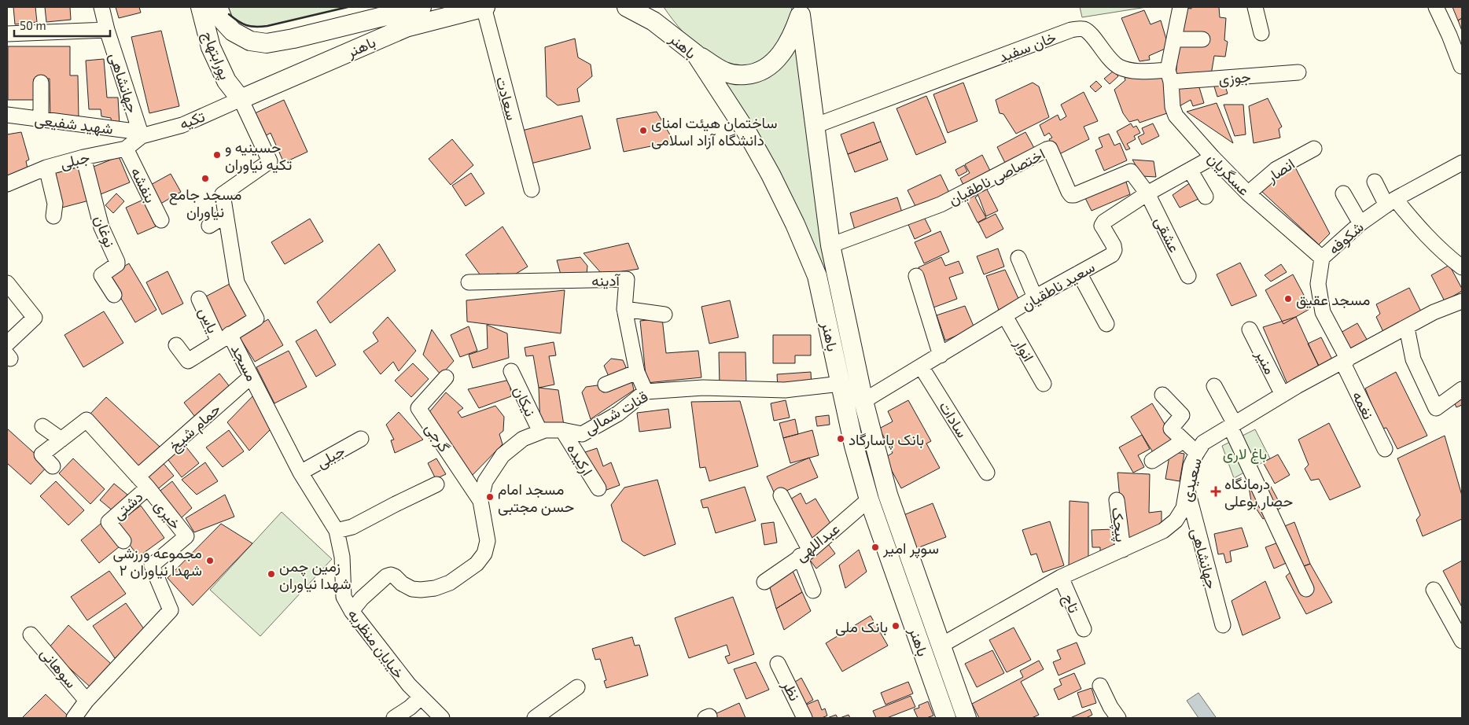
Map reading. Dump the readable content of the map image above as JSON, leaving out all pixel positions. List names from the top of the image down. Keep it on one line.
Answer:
{"streets":{"main road":["باهنر","پورابتهاج"],"street":["خان سفید","جوزی","جهانشاهی","سعادت","تکیه","شهید شفیعی","جبلی","انصار","عسگریان","اختصاصی ناطقیان","بنفشه","نوغان","عشقی","شکوفه","آدینه","سعید ناطقیان","یاس","انوار","منیر","مسجد","نیکان","نغمه","قنات شمالى","سادات","حمام شیخ","گرجی","ارکیده","سعیدی","دشتی","خیری","پیچک","عبداللهی","تاج","خیابان منظریه","سوهانی","نظر"]},"crossings":[["باهنر","خان سفید"],["باهنر","پورابتهاج"],["باهنر","سعادت"],["باهنر","تکیه"],["باهنر","اختصاصی ناطقیان"],["باهنر","سعید ناطقیان"],["باهنر","مسجد"],["باهنر","قنات شمالى"],["باهنر","سعیدی"],["باهنر","عبداللهی"],["خان سفید","جوزی"],["خان سفید","عسگریان"],["پورابتهاج","تکیه"],["پورابتهاج","مسجد"],["جوزی","عسگریان"],["جهانشاهی","تکیه"],["جهانشاهی","شهید شفیعی"],["جهانشاهی","جبلی"],["جهانشاهی","سعیدی"],["تکیه","شهید شفیعی"],["تکیه","جبلی"],["تکیه","مسجد"],["شهید شفیعی","جبلی"],["جبلی","بنفشه"],["جبلی","نوغان"],["جبلی","مسجد"],["انصار","عسگریان"],["عسگریان","شکوفه"],["عسگریان","سعید ناطقیان"],["اختصاصی ناطقیان","عشقی"],["اختصاصی ناطقیان","سعید ناطقیان"],["عشقی","سعید ناطقیان"],["شکوفه","نغمه"],["شکوفه","سعیدی"],["آدینه","قنات شمالى"],["سعید ناطقیان","انوار"],["سعید ناطقیان","سادات"],["یاس","مسجد"],["منیر","سعیدی"],["مسجد","حمام شیخ"],["مسجد","خیابان منظریه"],["نیکان","قنات شمالى"],["نغمه","سعیدی"],["قنات شمالى","گرجی"],["قنات شمالى","ارکیده"],["قنات شمالى","خیابان منظریه"],["حمام شیخ","خیری"],["سعیدی","پیچک"],["سعیدی","تاج"],["دشتی","خیری"],["خیری","سوهانی"]],"parks":["باغ لاری"],"places":{"other":["ساختمان هیئت امنای دانشگاه آزاد اسلامی","حسینیه و تکیه نیاوران","مسجد جامع نیاوران","مسجد عقیق","بانک پاسارگاد","مسجد امام حسن مجتبی","سوپر امیر","مجموعه ورزشی شهدا نیاوران ۲","زمین چمن شهدا نیاوران","بانک ملی"],"health":["درمانگاه حصار بوعلی"]},"scale_bar":"50 m"}
